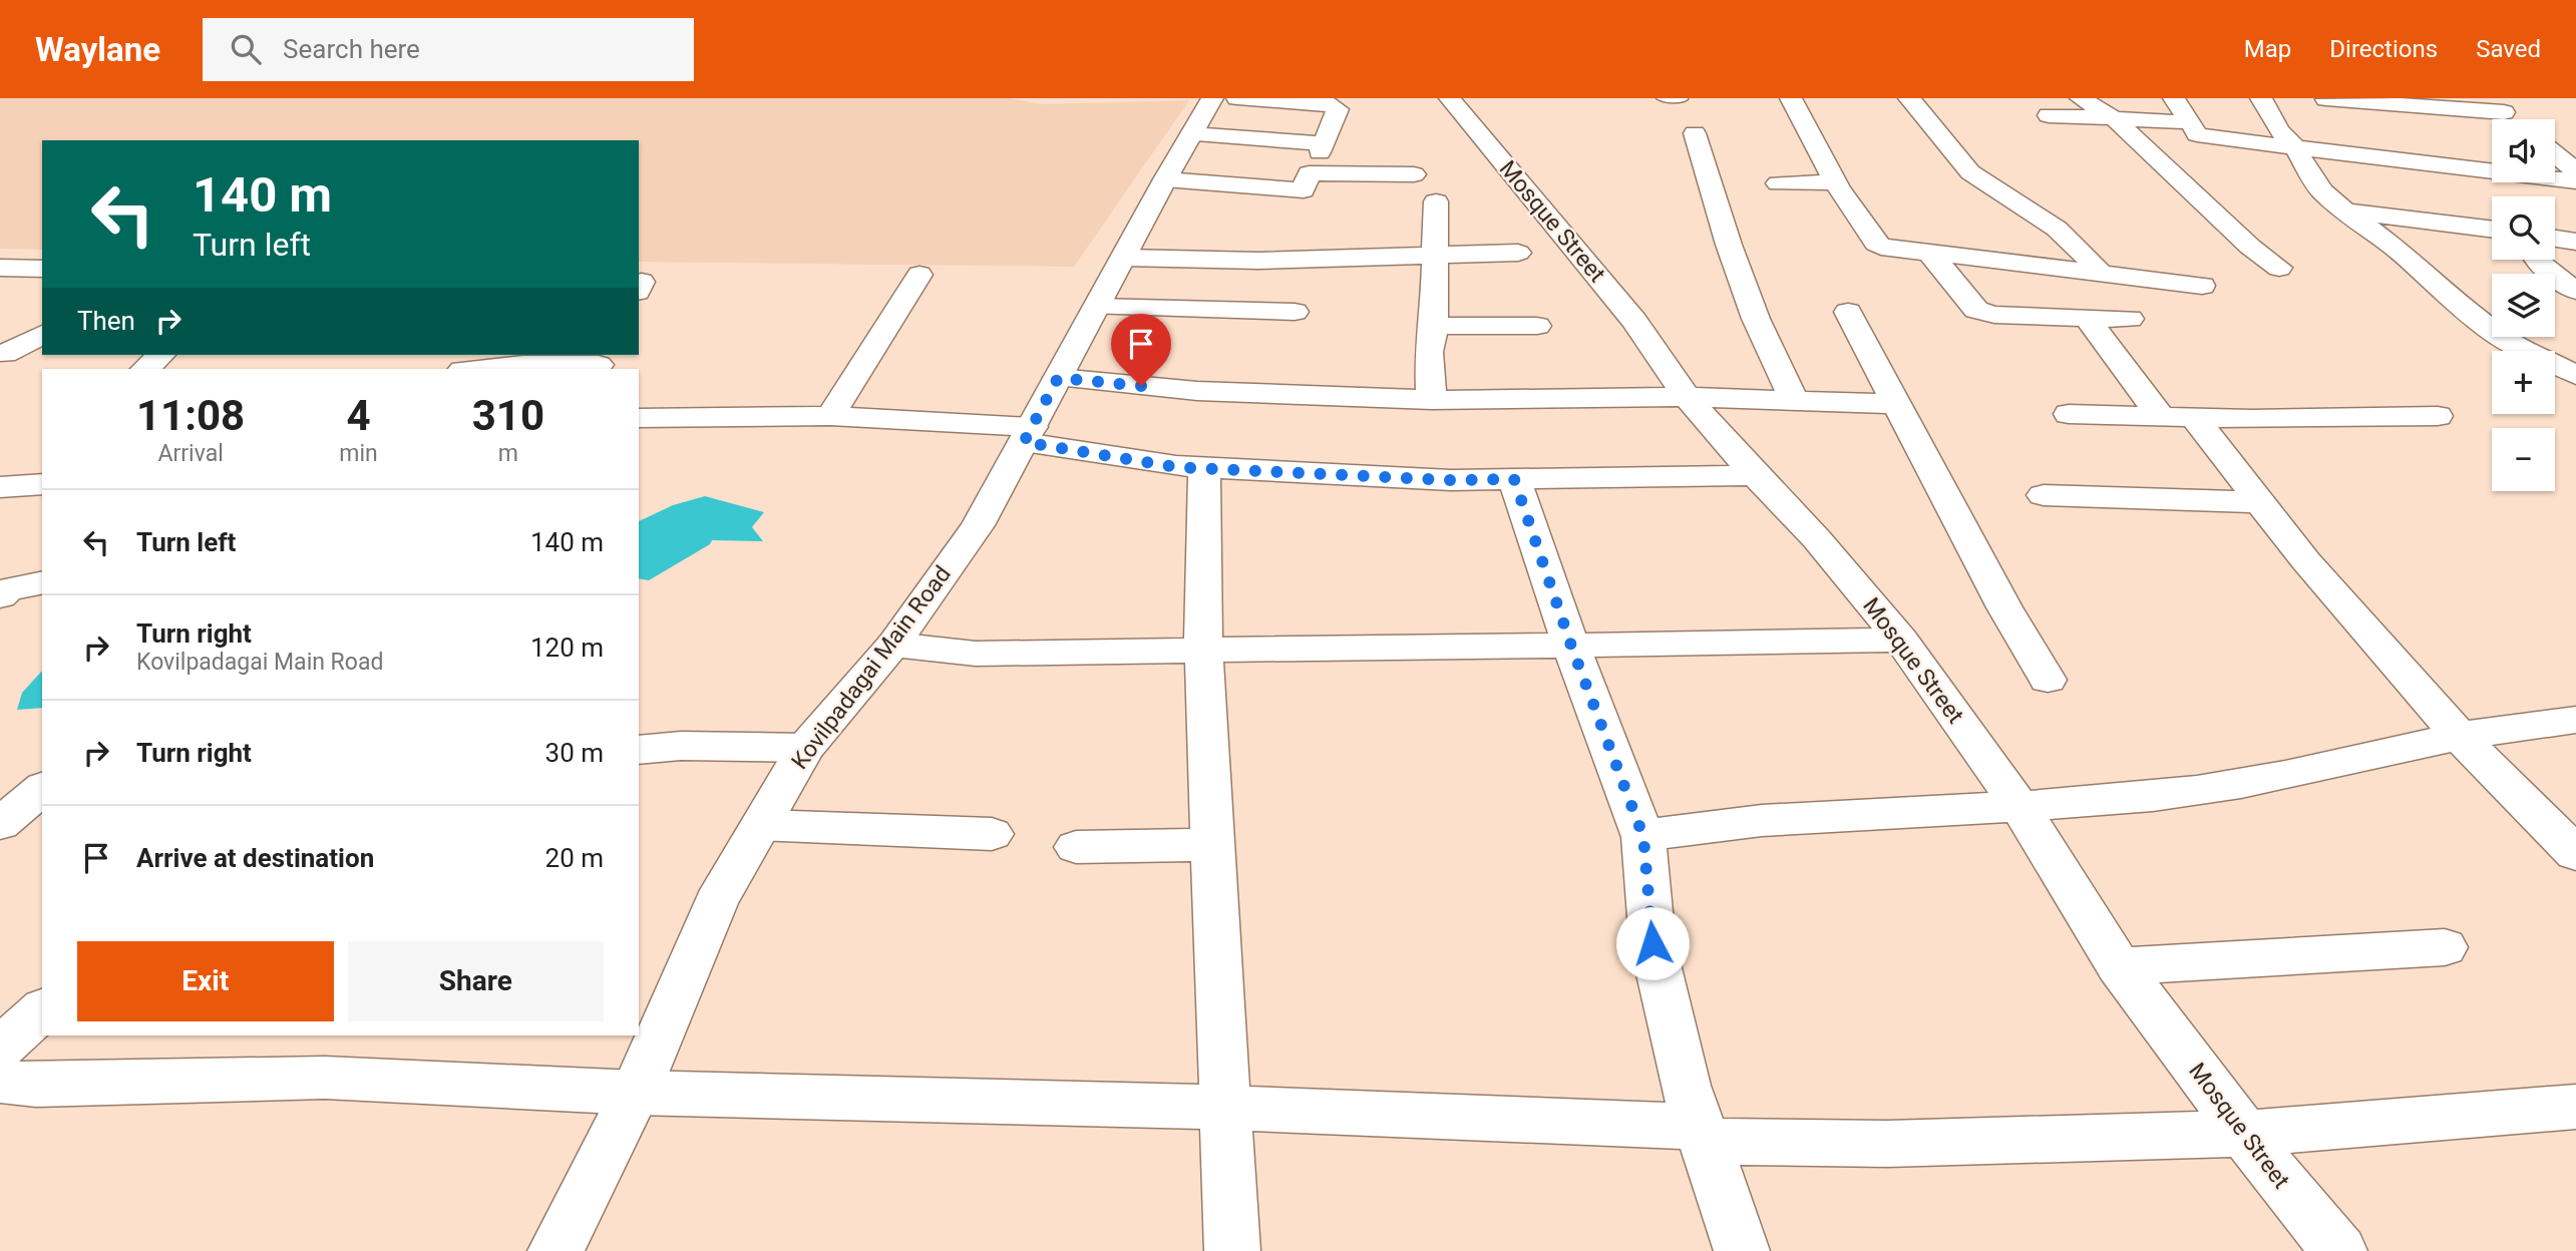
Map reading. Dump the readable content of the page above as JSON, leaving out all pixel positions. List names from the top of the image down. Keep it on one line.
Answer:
{"streets":{"street":["Mosque Street","Kovilpadagai Main Road"]},"page":{"header":"Waylane","search":"Search here","nav":["Map","Directions","Saved"],"map_buttons":["+","−"],"turn":["140 m","Turn left"],"then":"Then","eta":["11:08","Arrival","4","min","310","m"],"list":[{"name":"Turn left","value":"140 m"},{"name":"Turn right","note":"Kovilpadagai Main Road","value":"120 m"},{"name":"Turn right","value":"30 m"},{"name":"Arrive at destination","value":"20 m"}],"buttons":["Exit","Share"]}}
